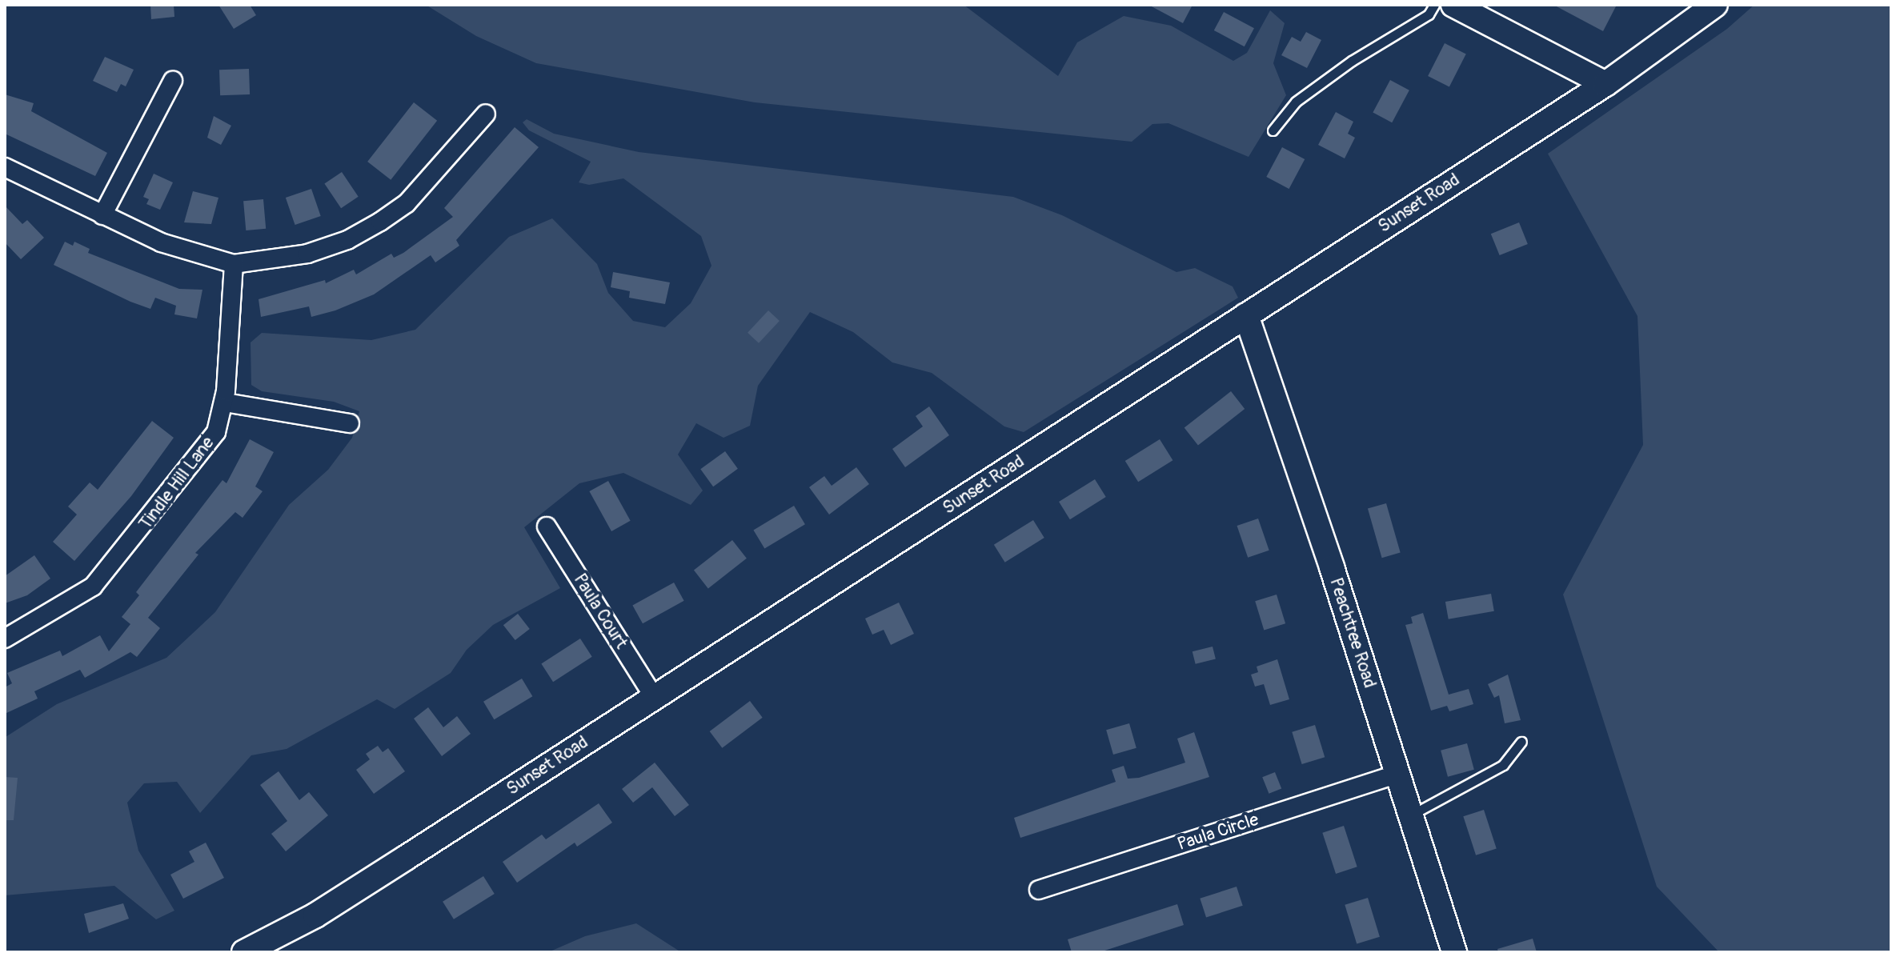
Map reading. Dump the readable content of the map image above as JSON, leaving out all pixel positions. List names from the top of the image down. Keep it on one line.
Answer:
{"streets":{"main road":["Sunset Road","Peachtree Road"],"street":["Tindle Hill Lane","Paula Court","Paula Circle"]},"crossings":[["Sunset Road","Paula Court"],["Sunset Road","Peachtree Road"],["Peachtree Road","Paula Circle"]]}
